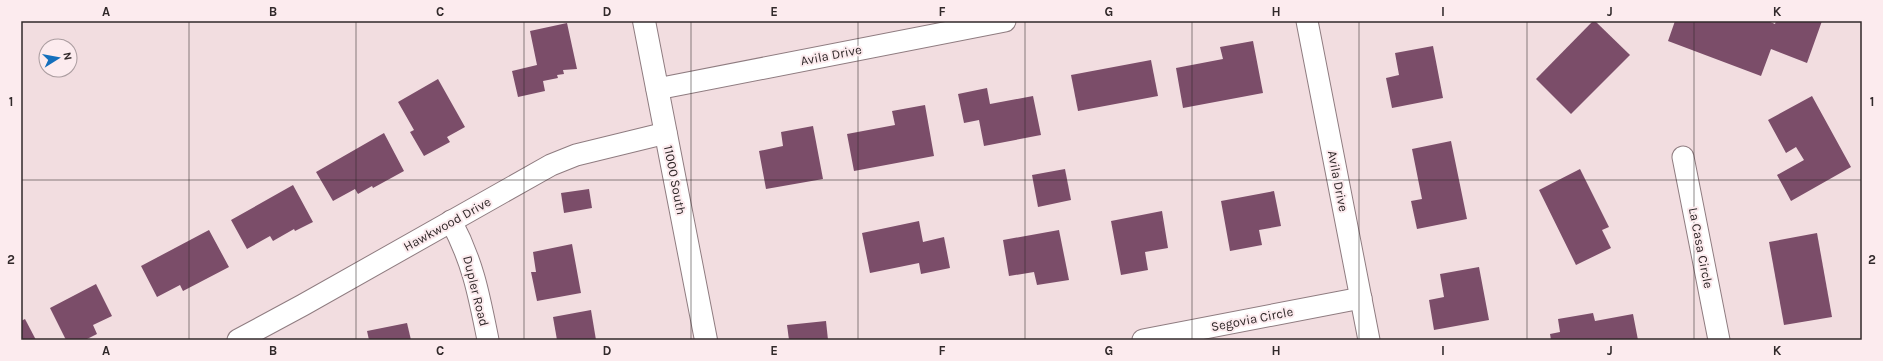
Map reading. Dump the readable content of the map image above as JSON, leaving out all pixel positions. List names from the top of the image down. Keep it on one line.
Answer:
{"streets":{"street":["Avila Drive","11000 South","Hawkwood Drive","La Casa Circle","Dupler Road","Segovia Circle"]},"crossings":[["Avila Drive","11000 South"],["Avila Drive","Segovia Circle"],["11000 South","Hawkwood Drive"],["Hawkwood Drive","Dupler Road"]],"north":"right","grid":{"columns":["A","B","C","D","E","F","G","H","I","J","K"],"rows":["1","2"]}}
